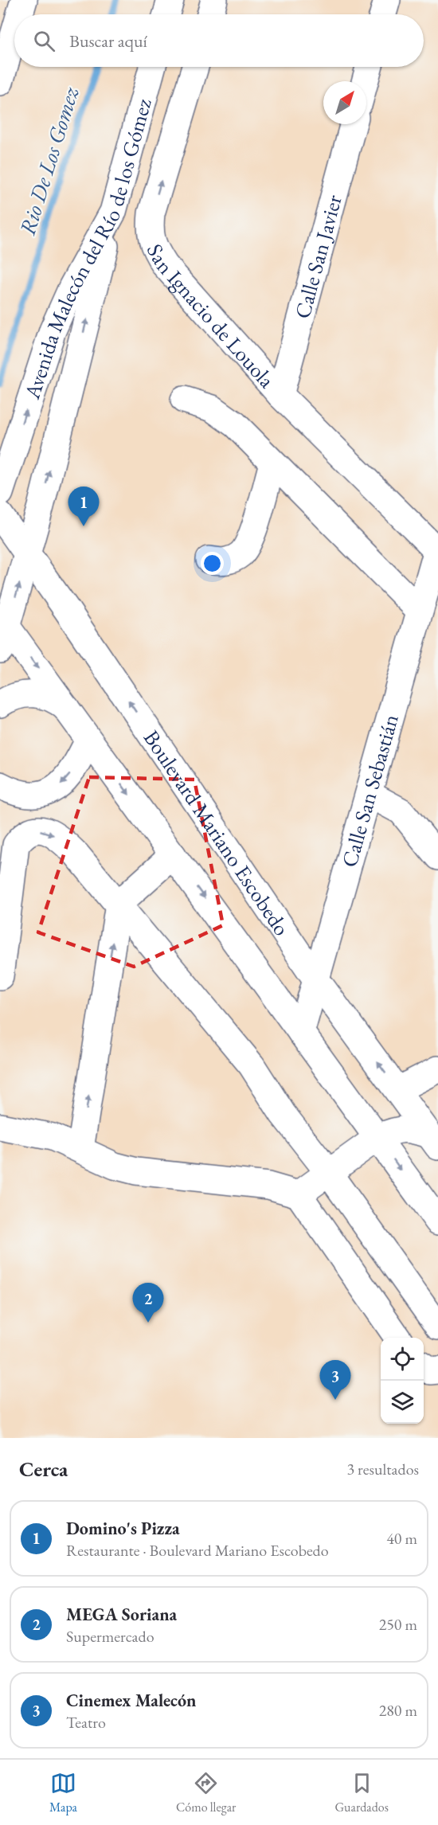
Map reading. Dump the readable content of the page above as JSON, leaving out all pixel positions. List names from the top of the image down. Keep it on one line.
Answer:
{"streets":{"main road":["Avenida Malecón del Río de los Gómez","Calle San Javier","San Ignacio de Louola","Calle San Sebastián","Boulevard Mariano Escobedo"]},"crossings":[["Calle San Javier","San Ignacio de Louola"],["San Ignacio de Louola","Calle San Sebastián"],["Calle San Sebastián","Boulevard Mariano Escobedo"]],"one_way":["San Ignacio de Louola"],"water":["Rio De Los Gomez"],"north":"top right","page":{"search":"Buscar aquí","pins":["1","2","3"],"heading":["Cerca","3 resultados"],"list":[{"mark":"1","name":"Domino's Pizza","note":"Restaurante · Boulevard Mariano Escobedo","value":"40 m"},{"mark":"2","name":"MEGA Soriana","note":"Supermercado","value":"250 m"},{"mark":"3","name":"Cinemex Malecón","note":"Teatro","value":"280 m"}],"nav":["Mapa","Cómo llegar","Guardados"]}}
